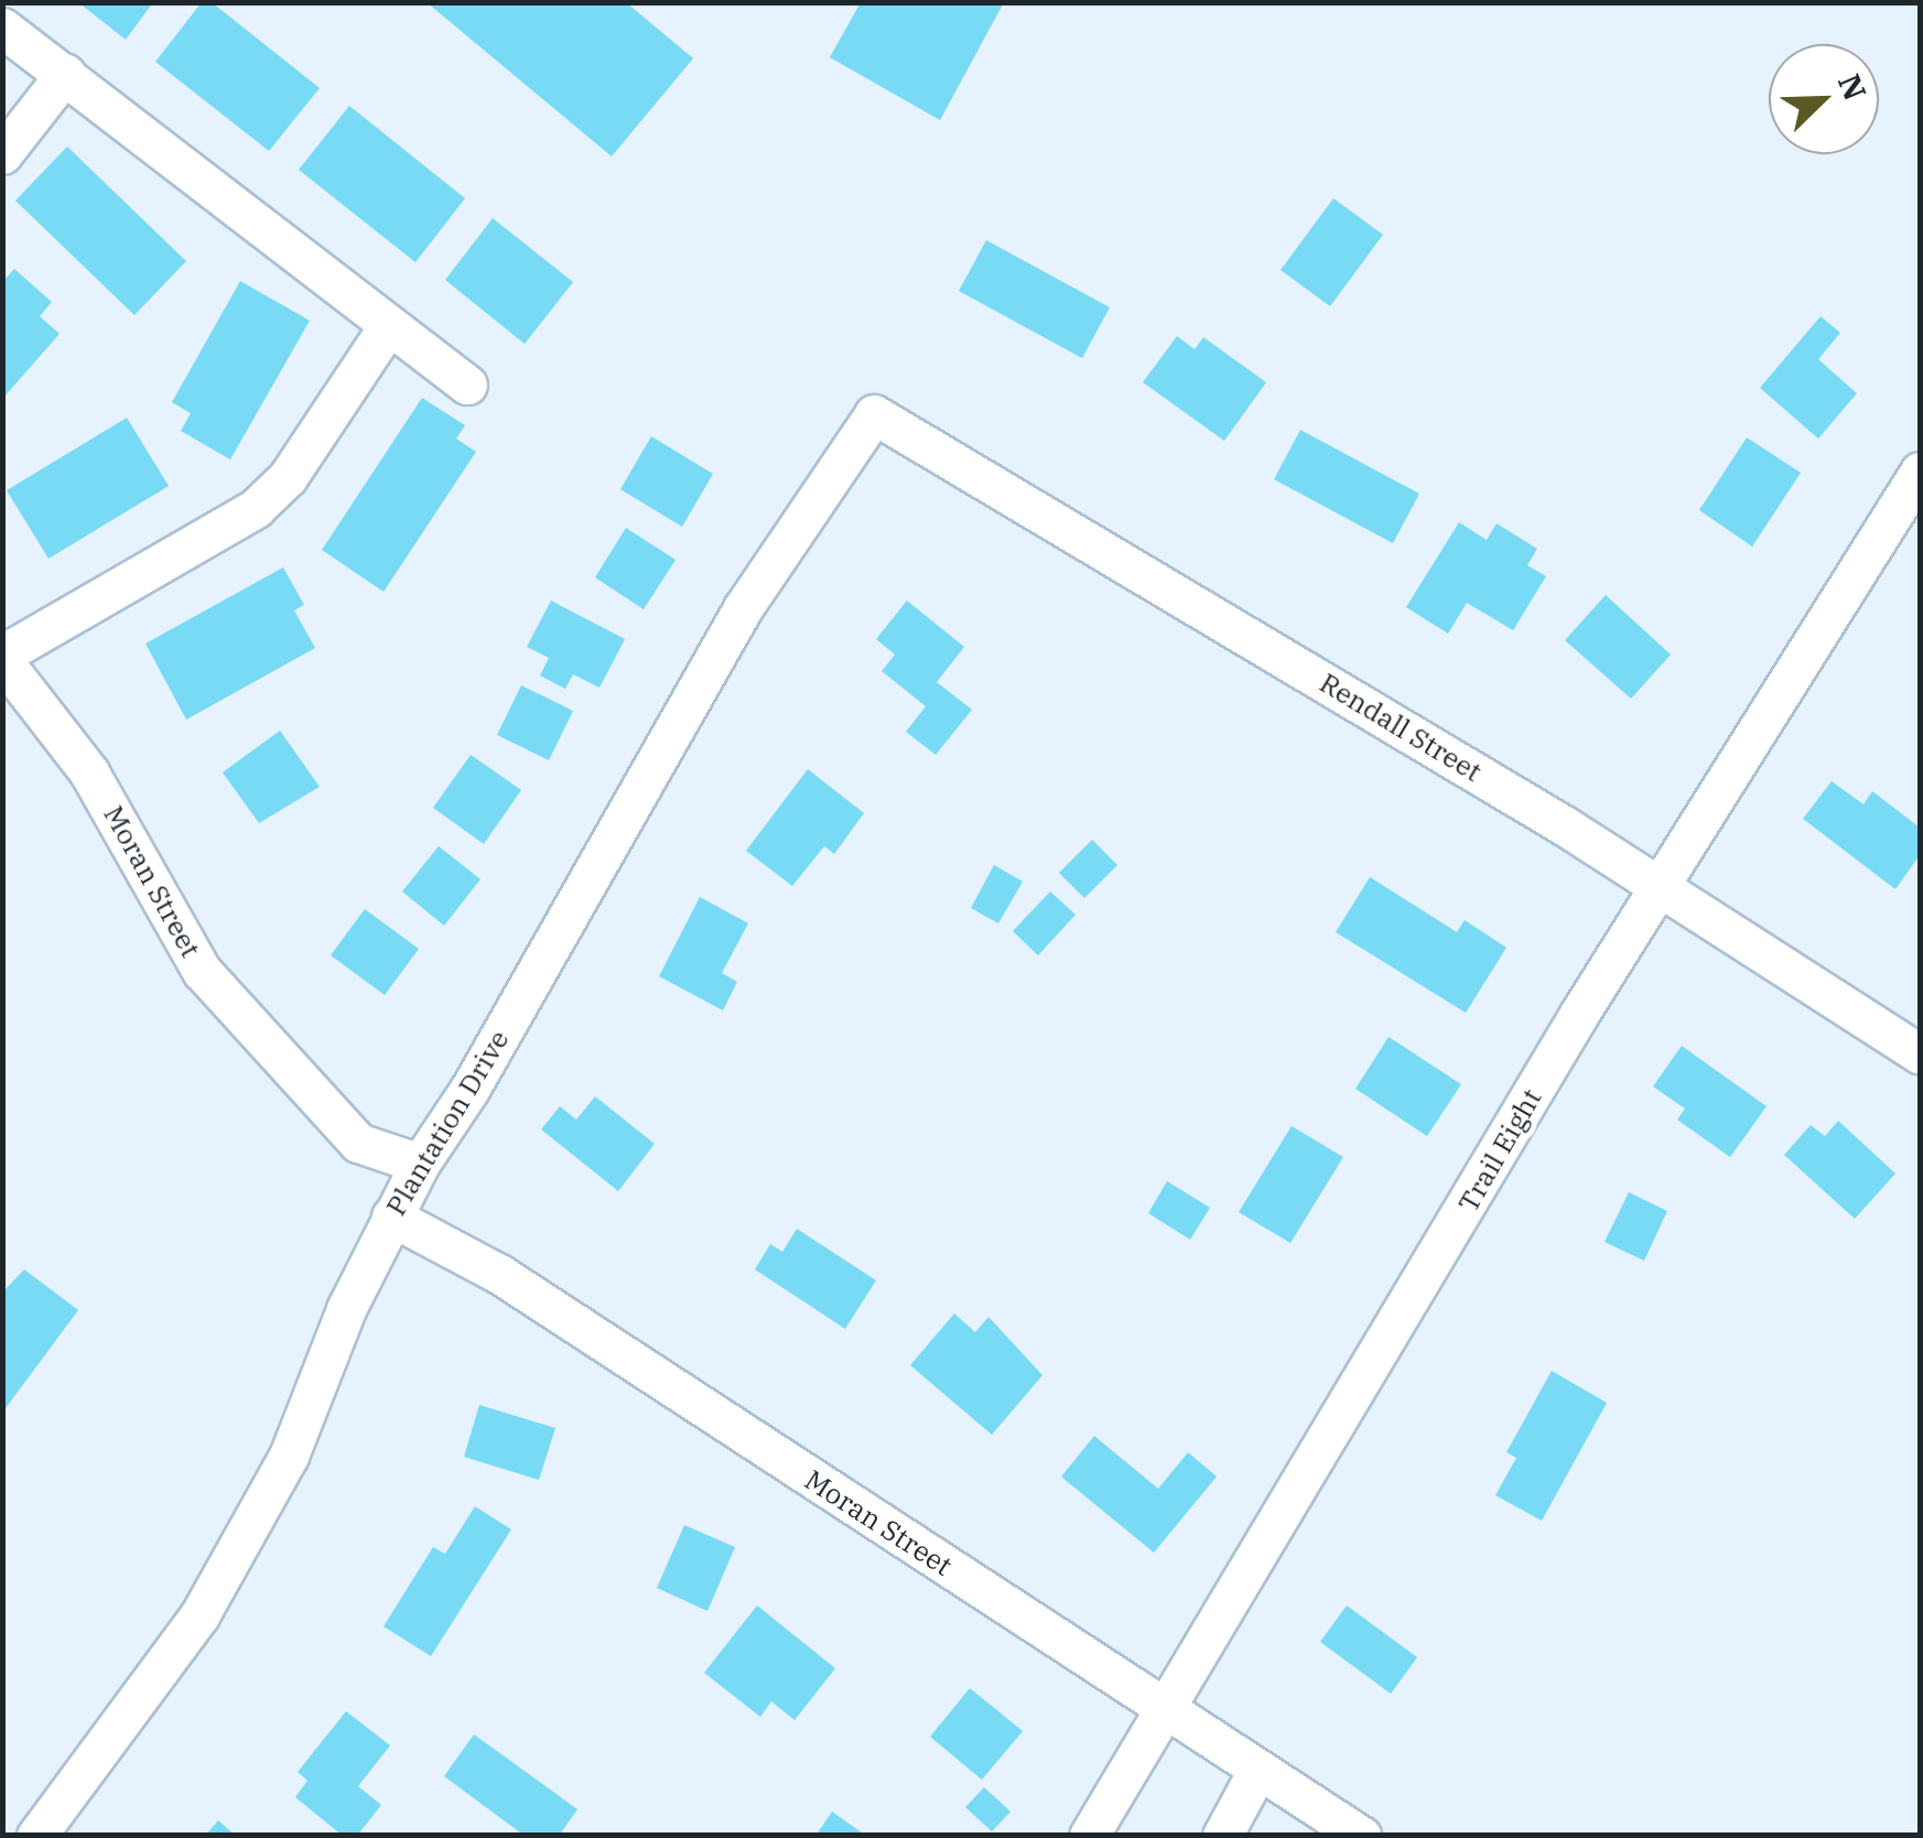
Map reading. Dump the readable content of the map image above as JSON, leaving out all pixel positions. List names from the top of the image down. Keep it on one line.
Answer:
{"streets":{"street":["Rendall Street","Moran Street","Plantation Drive","Trail Eight"]},"crossings":[["Rendall Street","Plantation Drive"],["Rendall Street","Trail Eight"],["Moran Street","Plantation Drive"],["Moran Street","Trail Eight"]],"north":"top right"}
